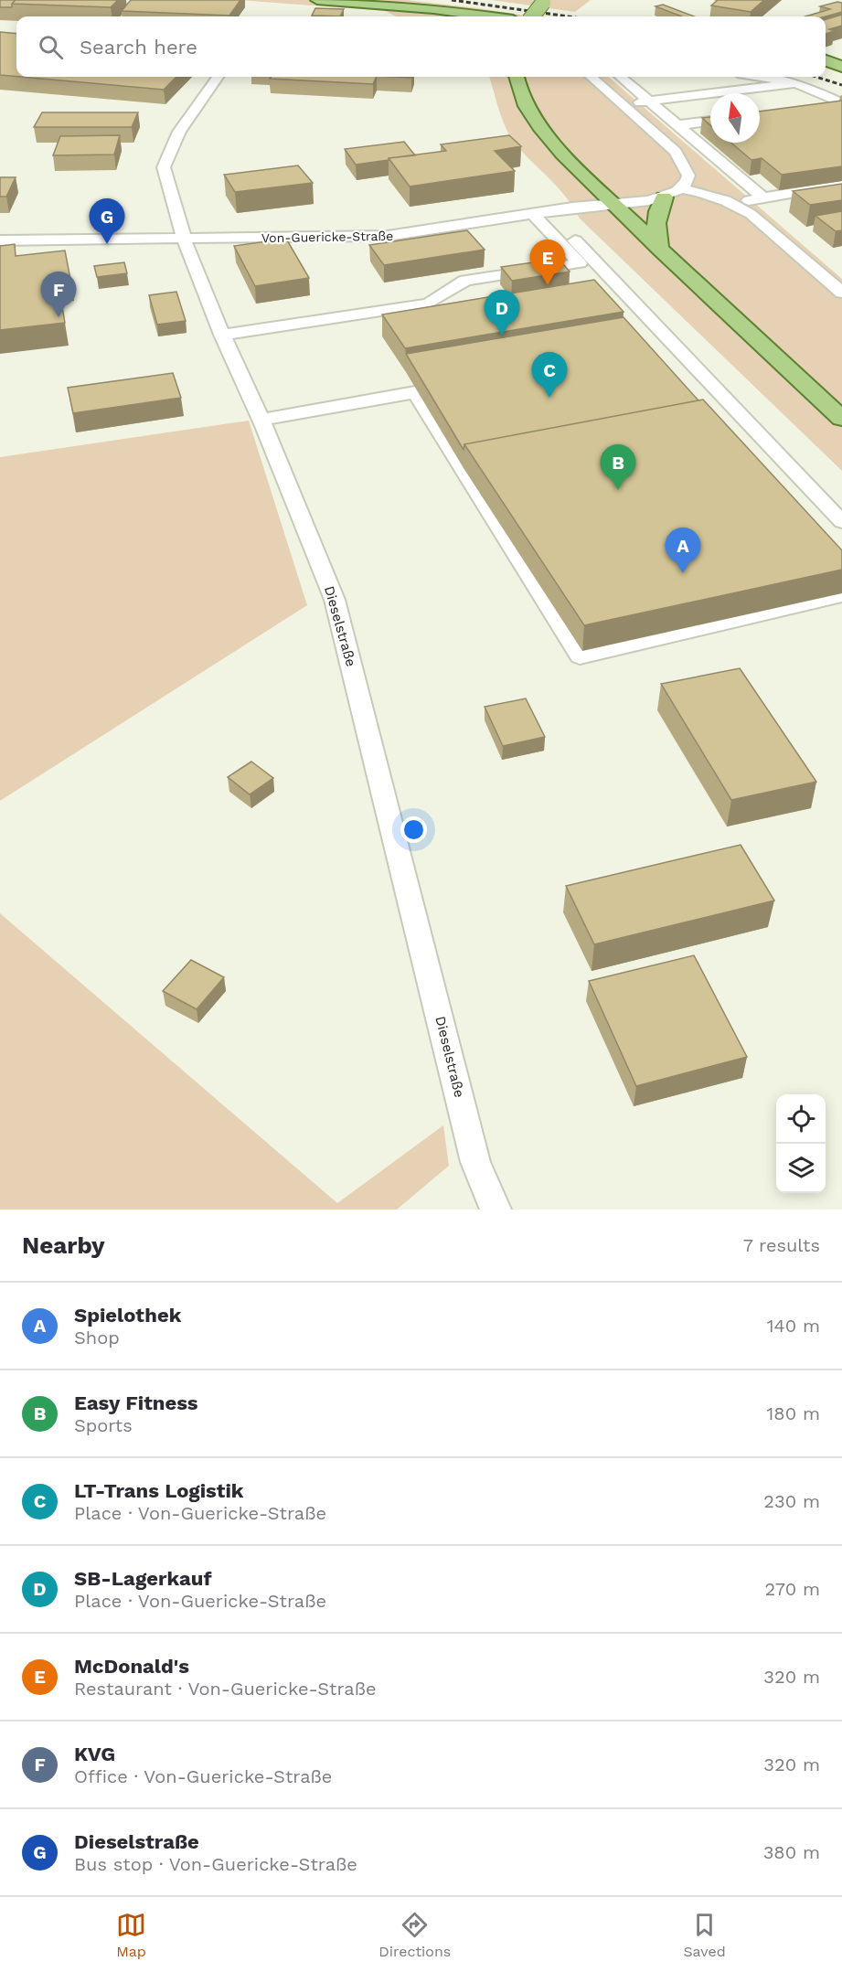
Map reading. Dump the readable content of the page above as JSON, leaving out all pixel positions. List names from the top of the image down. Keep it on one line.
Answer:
{"streets":{"street":["Von-Guericke-Straße","Dieselstraße"]},"crossings":[["Von-Guericke-Straße","Dieselstraße"]],"north":"top","page":{"search":"Search here","pins":["G","E","F","D","C","B","A"],"heading":["Nearby","7 results"],"list":[{"mark":"A","name":"Spielothek","note":"Shop","value":"140 m"},{"mark":"B","name":"Easy Fitness","note":"Sports","value":"180 m"},{"mark":"C","name":"LT-Trans Logistik","note":"Place · Von-Guericke-Straße","value":"230 m"},{"mark":"D","name":"SB-Lagerkauf","note":"Place · Von-Guericke-Straße","value":"270 m"},{"mark":"E","name":"McDonald's","note":"Restaurant · Von-Guericke-Straße","value":"320 m"},{"mark":"F","name":"KVG","note":"Office · Von-Guericke-Straße","value":"320 m"},{"mark":"G","name":"Dieselstraße","note":"Bus stop · Von-Guericke-Straße","value":"380 m"}],"nav":["Map","Directions","Saved"]}}
